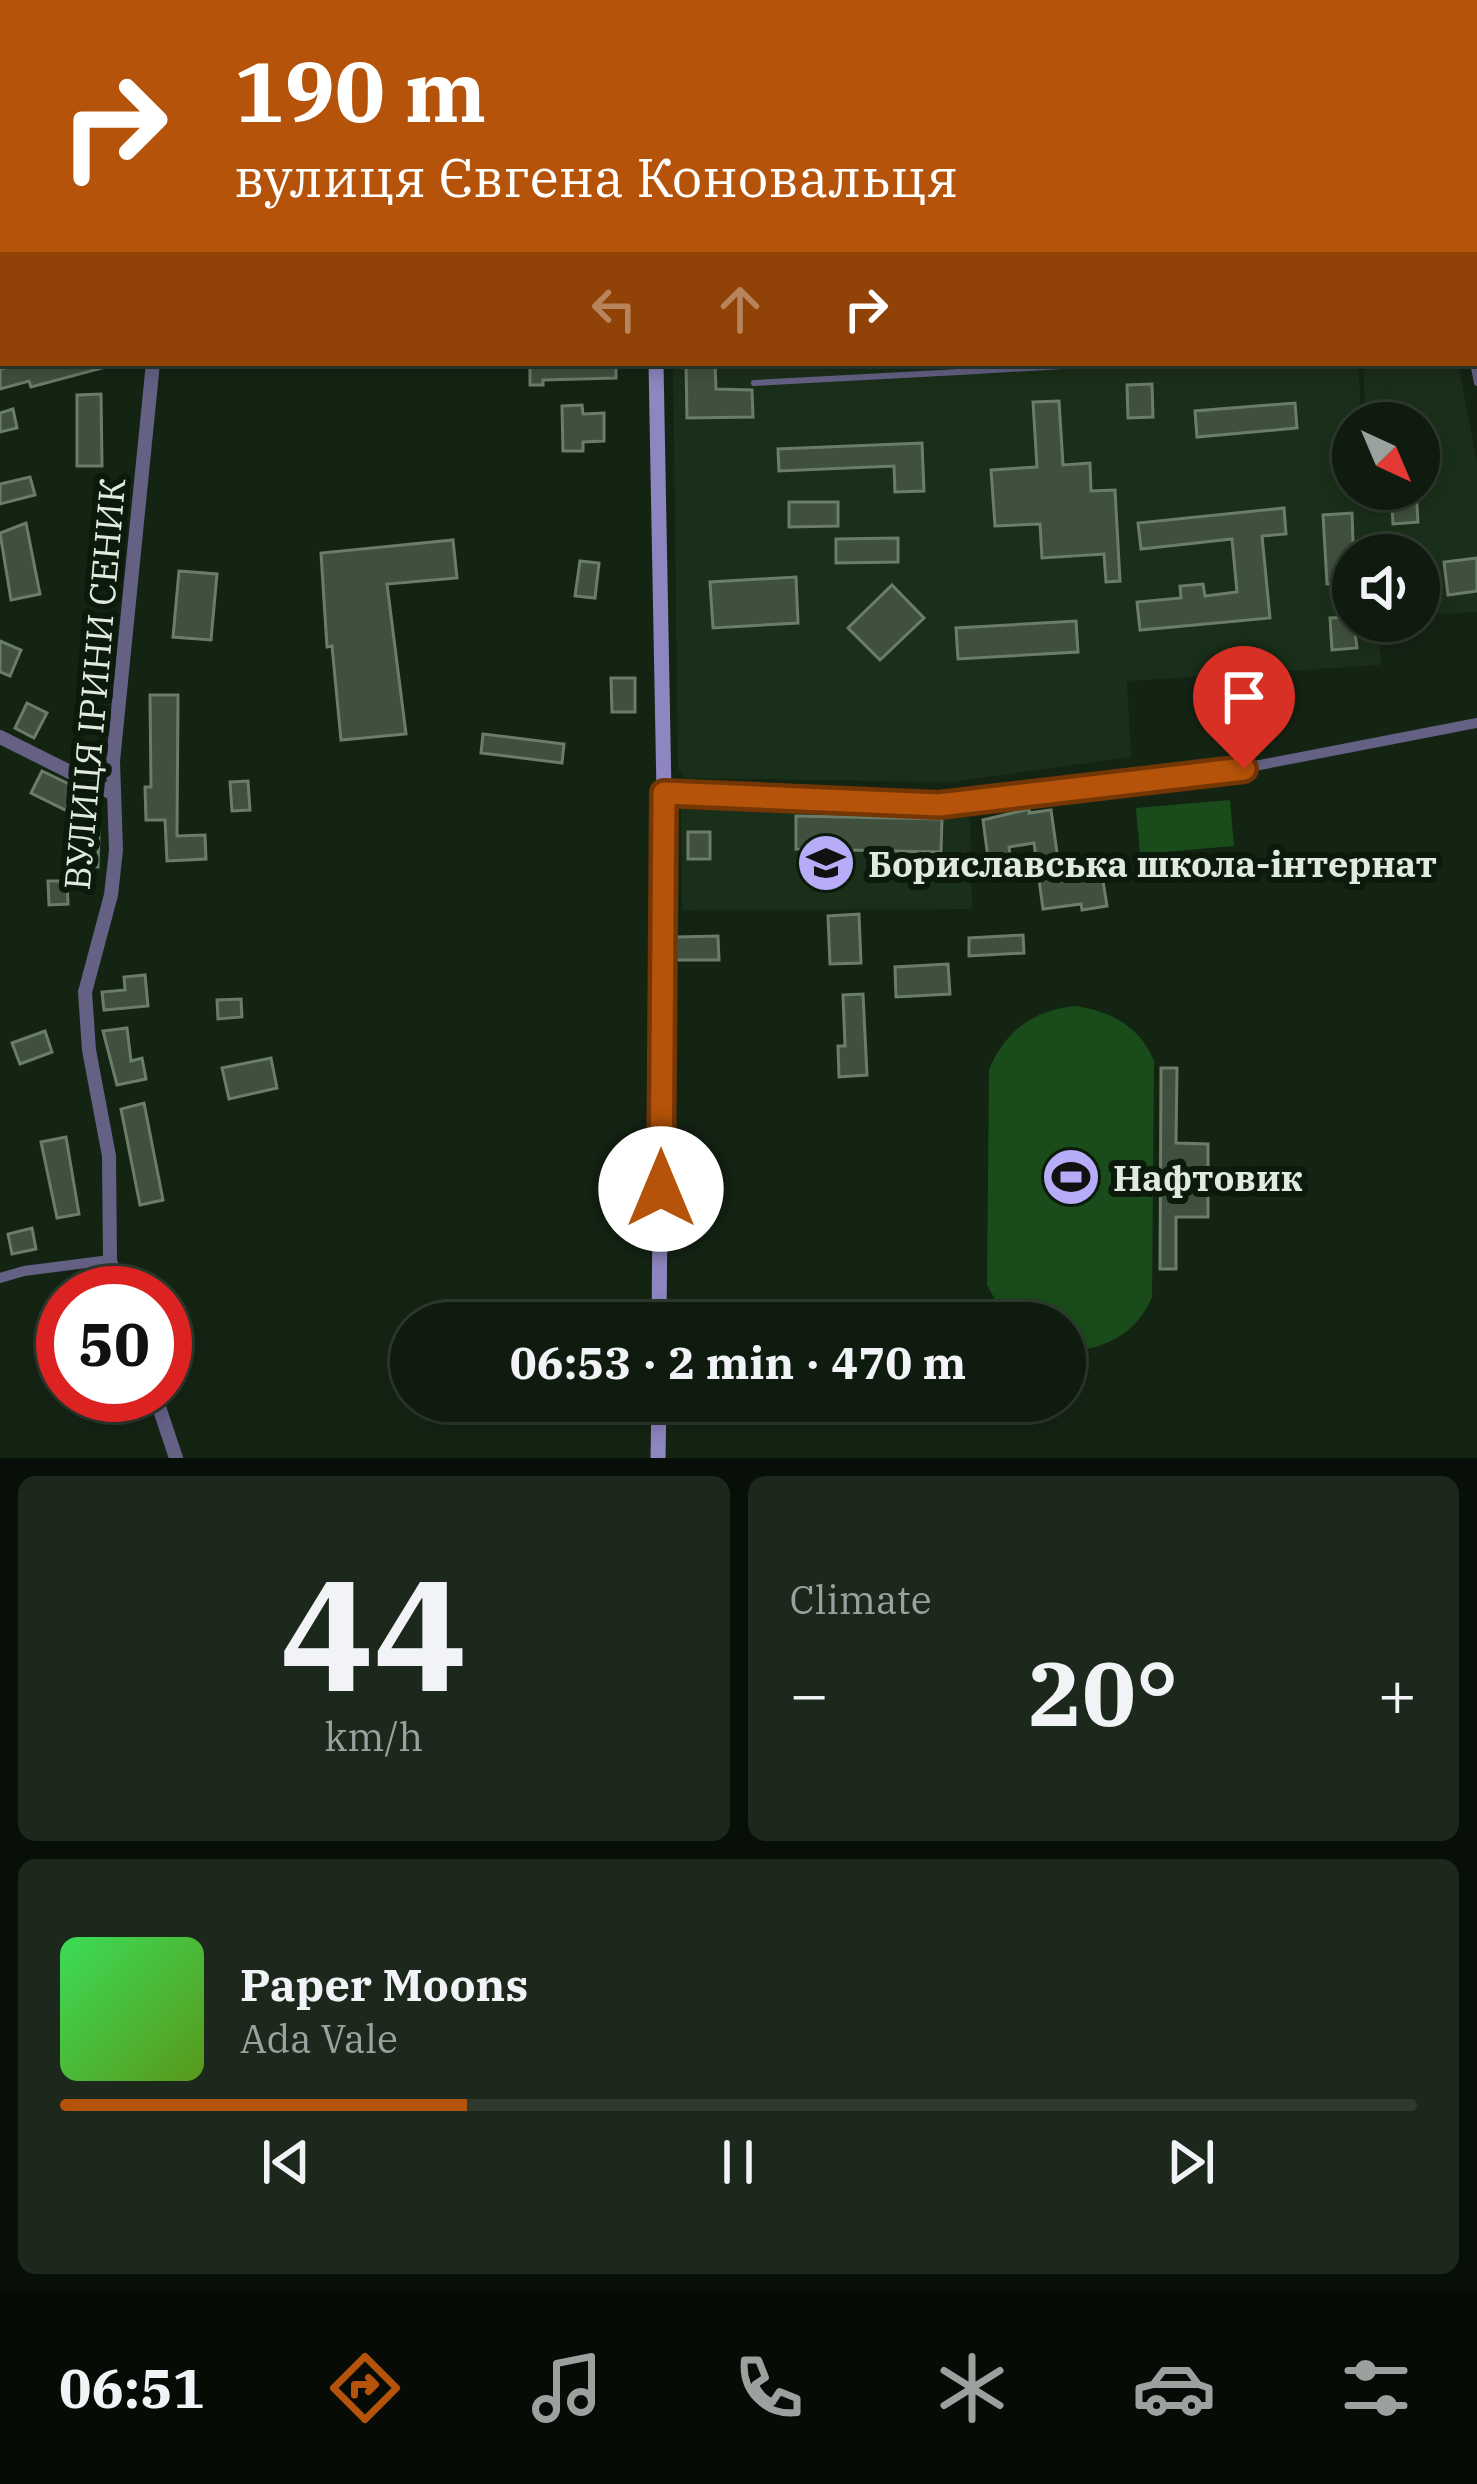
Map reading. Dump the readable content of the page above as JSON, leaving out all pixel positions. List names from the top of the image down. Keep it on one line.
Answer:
{"streets":{"street":["ВУЛИЦЯ ІРИНИ СЕНИК"]},"places":{"school or university":["Бориславська школа-інтернат"],"sports":["Нафтовик"]},"north":"bottom right","page":{"turn":["190 m","вулиця Євгена Коновальця"],"limit":"50","trip":"06:53 · 2 min · 470 m","tile":[["44","km/h"],"Climate"],"heat":["−","20°","+"],"song":["Paper Moons","Ada Vale"],"tabs":"06:51"}}
